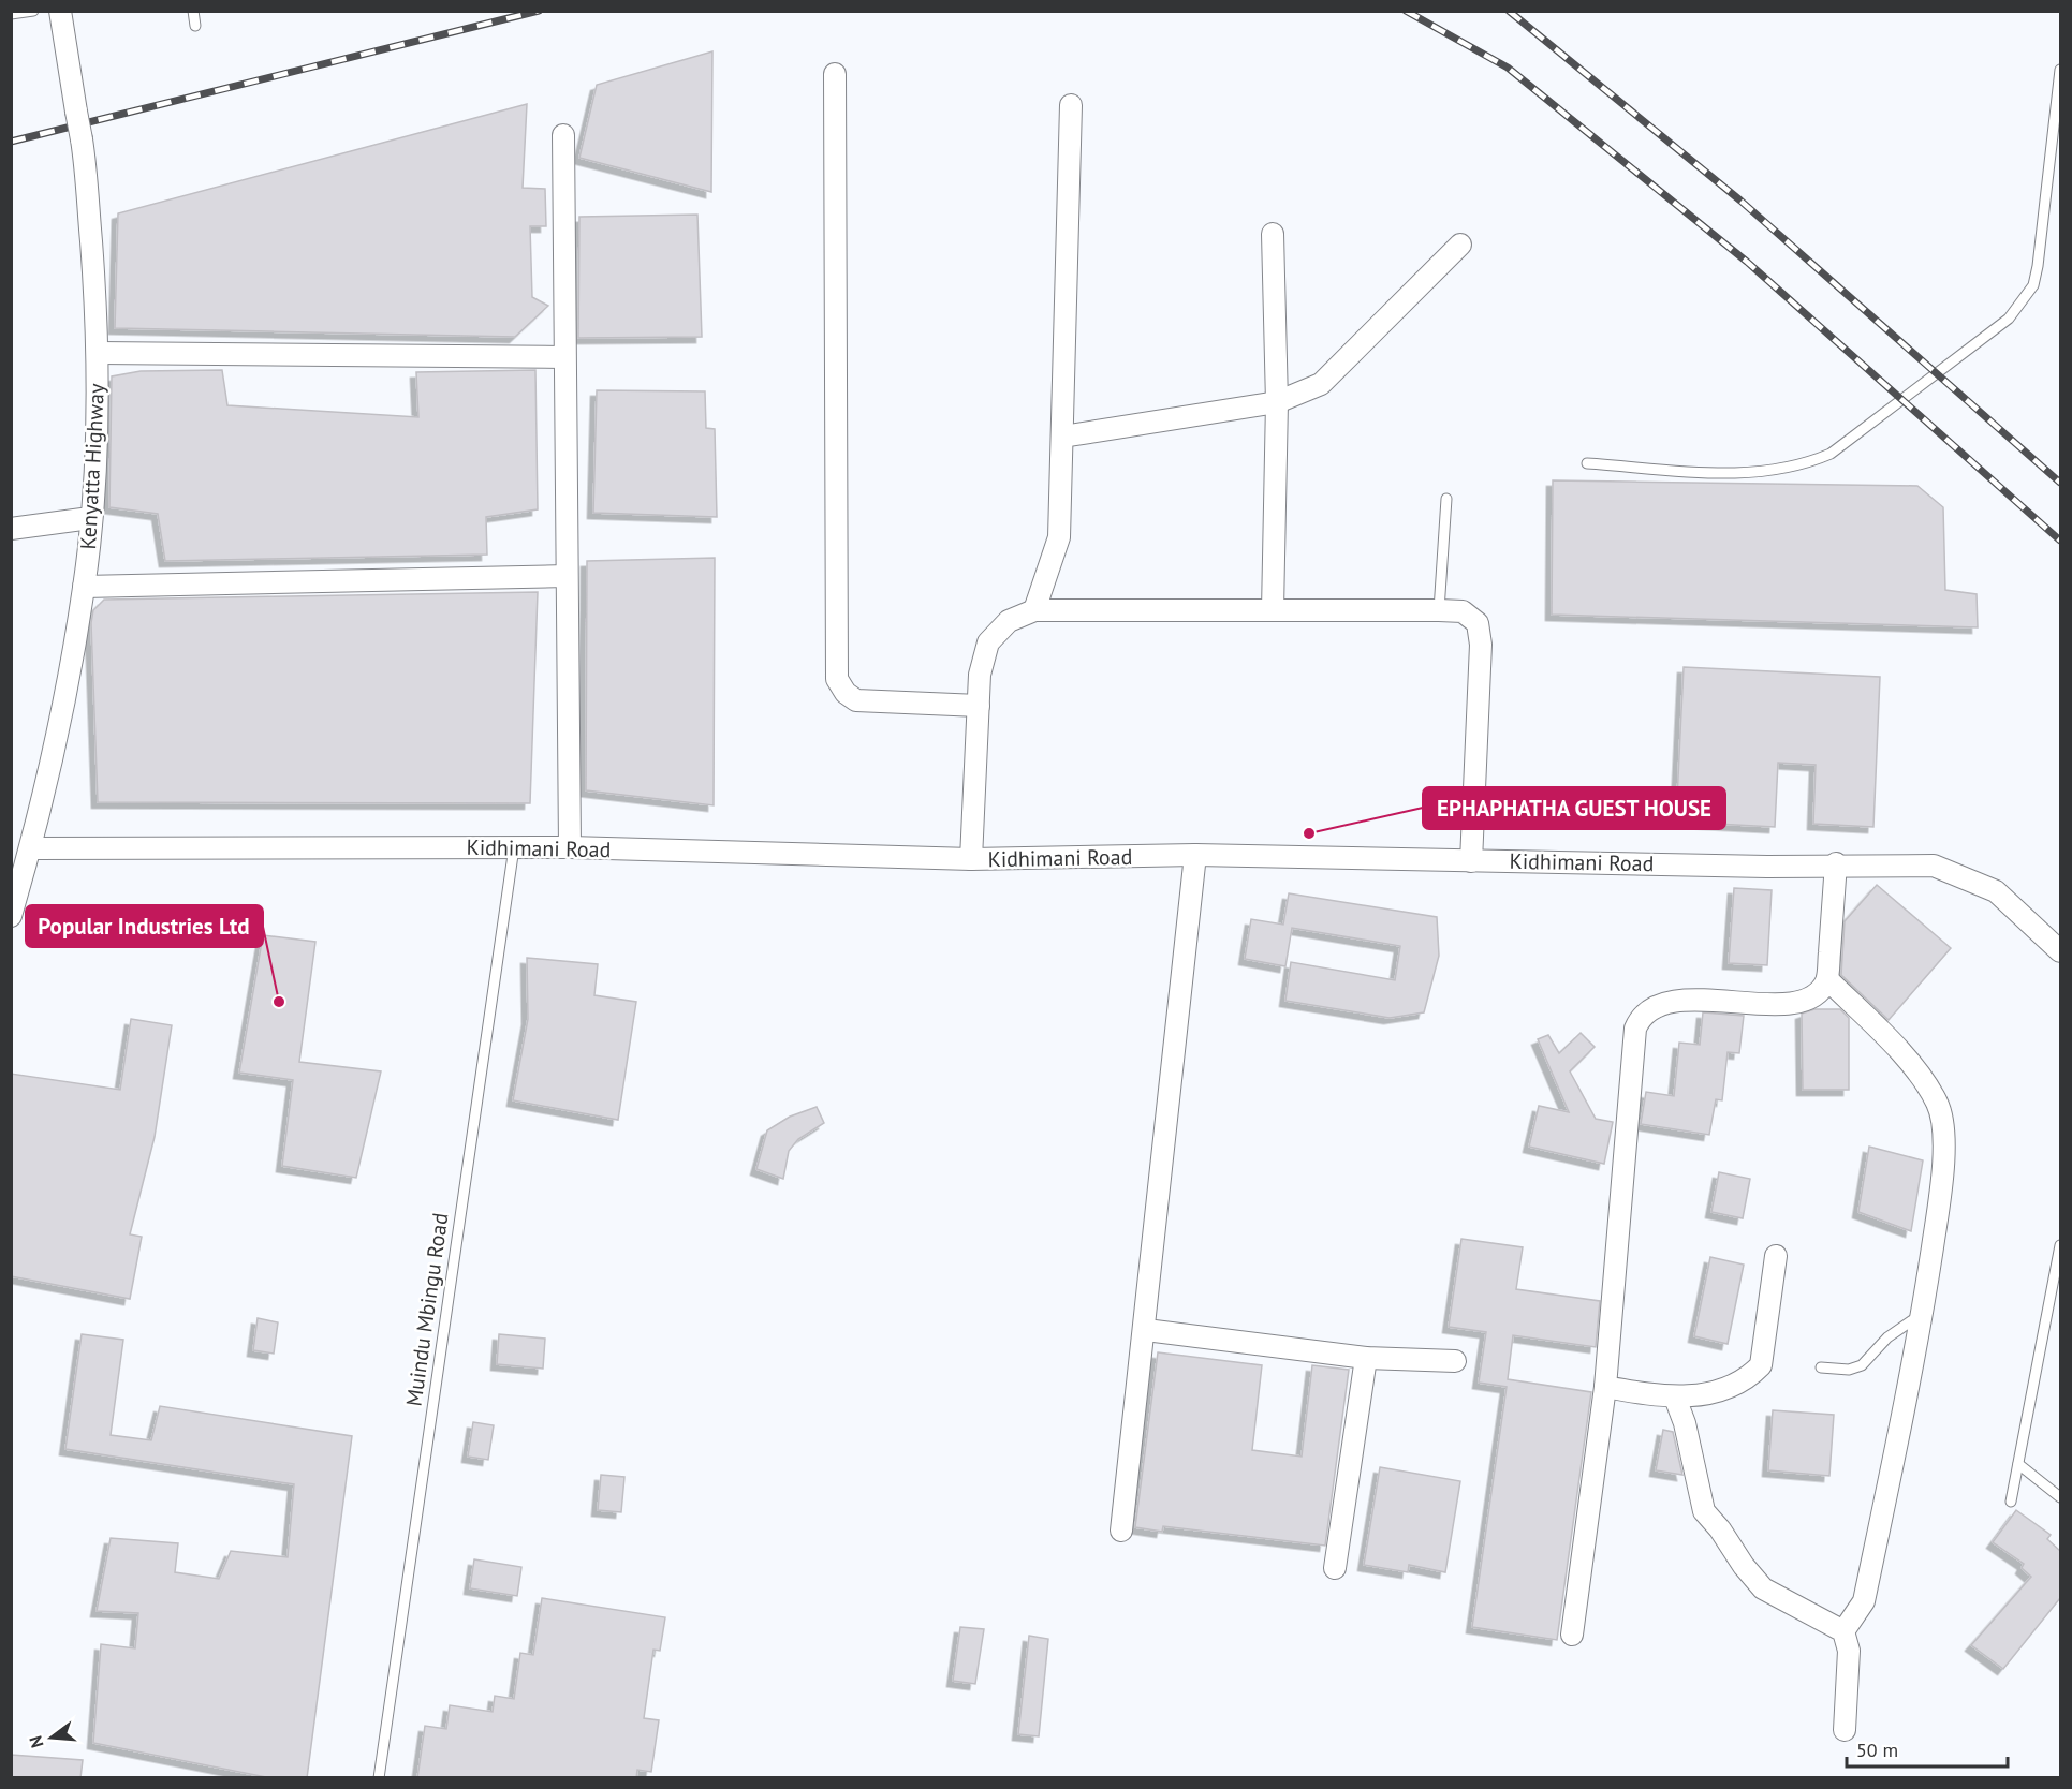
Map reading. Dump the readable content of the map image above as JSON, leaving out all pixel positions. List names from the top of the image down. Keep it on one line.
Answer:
{"streets":{"street":["Kenyatta Highway","Kidhimani Road"],"lane":["Muindu Mbingu Road"]},"crossings":[["Kenyatta Highway","Kidhimani Road"],["Kidhimani Road","Muindu Mbingu Road"]],"places":["EPHAPHATHA GUEST HOUSE","Popular Industries Ltd"],"scale_bar":"50 m","north":"left"}
